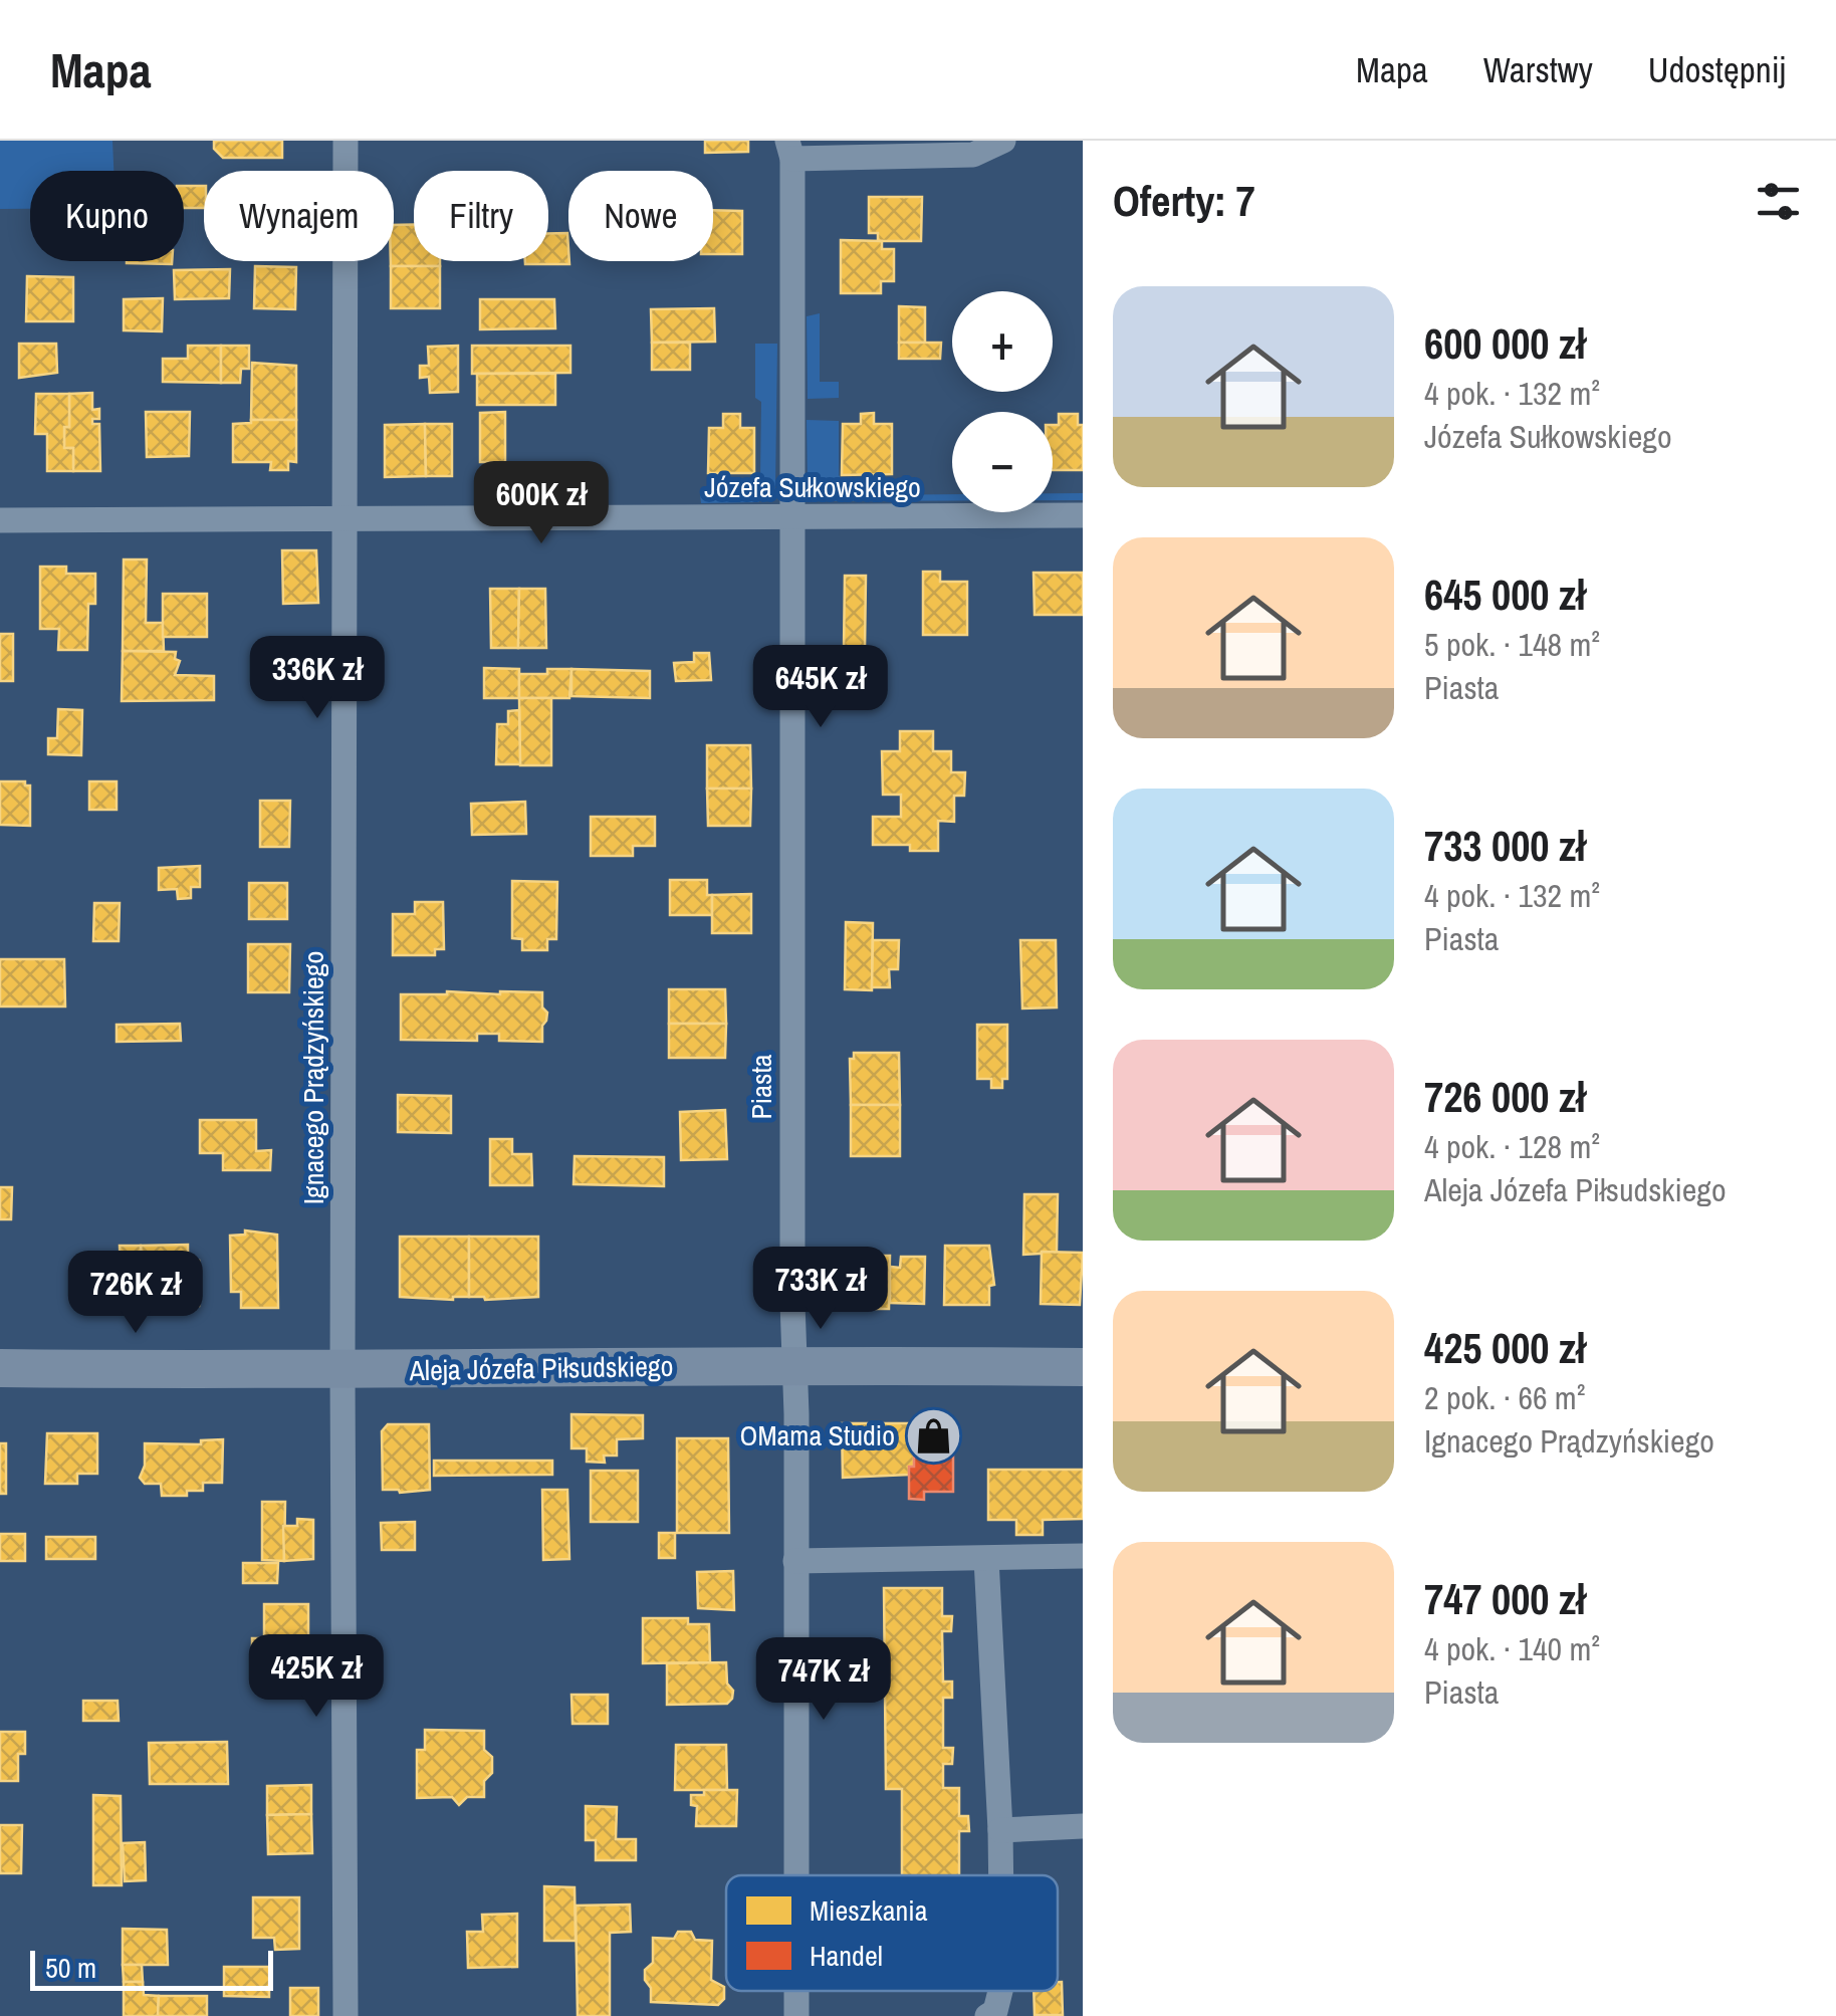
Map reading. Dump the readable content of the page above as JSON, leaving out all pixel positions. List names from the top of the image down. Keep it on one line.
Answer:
{"streets":{"street":["Józefa Sułkowskiego","Ignacego Prądzyńskiego","Piasta","Aleja Józefa Piłsudskiego"]},"crossings":[["Józefa Sułkowskiego","Ignacego Prądzyńskiego"],["Józefa Sułkowskiego","Piasta"],["Ignacego Prądzyńskiego","Aleja Józefa Piłsudskiego"],["Piasta","Aleja Józefa Piłsudskiego"]],"places":{"shop":["OMama Studio"]},"legend":["Mieszkania","Handel"],"scale_bar":"50 m","page":{"header":"Mapa","nav":["Mapa","Warstwy","Udostępnij"],"heading":"Oferty: 7","chip":["Kupno","Wynajem","Filtry","Nowe"],"list":[{"name":"600 000 zł","note":"4 pok. · 132 m² · Józefa Sułkowskiego"},{"name":"645 000 zł","note":"5 pok. · 148 m² · Piasta"},{"name":"733 000 zł","note":"4 pok. · 132 m² · Piasta"},{"name":"726 000 zł","note":"4 pok. · 128 m² · Aleja Józefa Piłsudskiego"},{"name":"425 000 zł","note":"2 pok. · 66 m² · Ignacego Prądzyńskiego"},{"name":"747 000 zł","note":"4 pok. · 140 m² · Piasta"}],"map_buttons":["+","−"],"price":["600K zł","336K zł","645K zł","733K zł","726K zł","425K zł","747K zł"],"scale":"50 m"}}
